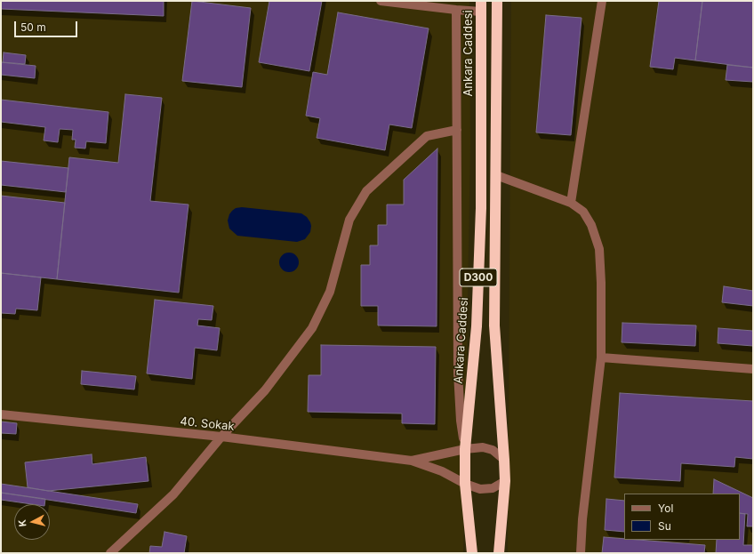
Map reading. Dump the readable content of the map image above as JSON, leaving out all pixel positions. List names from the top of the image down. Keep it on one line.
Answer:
{"streets":{"highway":["Ankara Caddesi","D300"],"street":["40. Sokak"]},"crossings":[["Ankara Caddesi","D300"]],"legend":["Yol","Su"],"scale_bar":"50 m","north":"left"}
